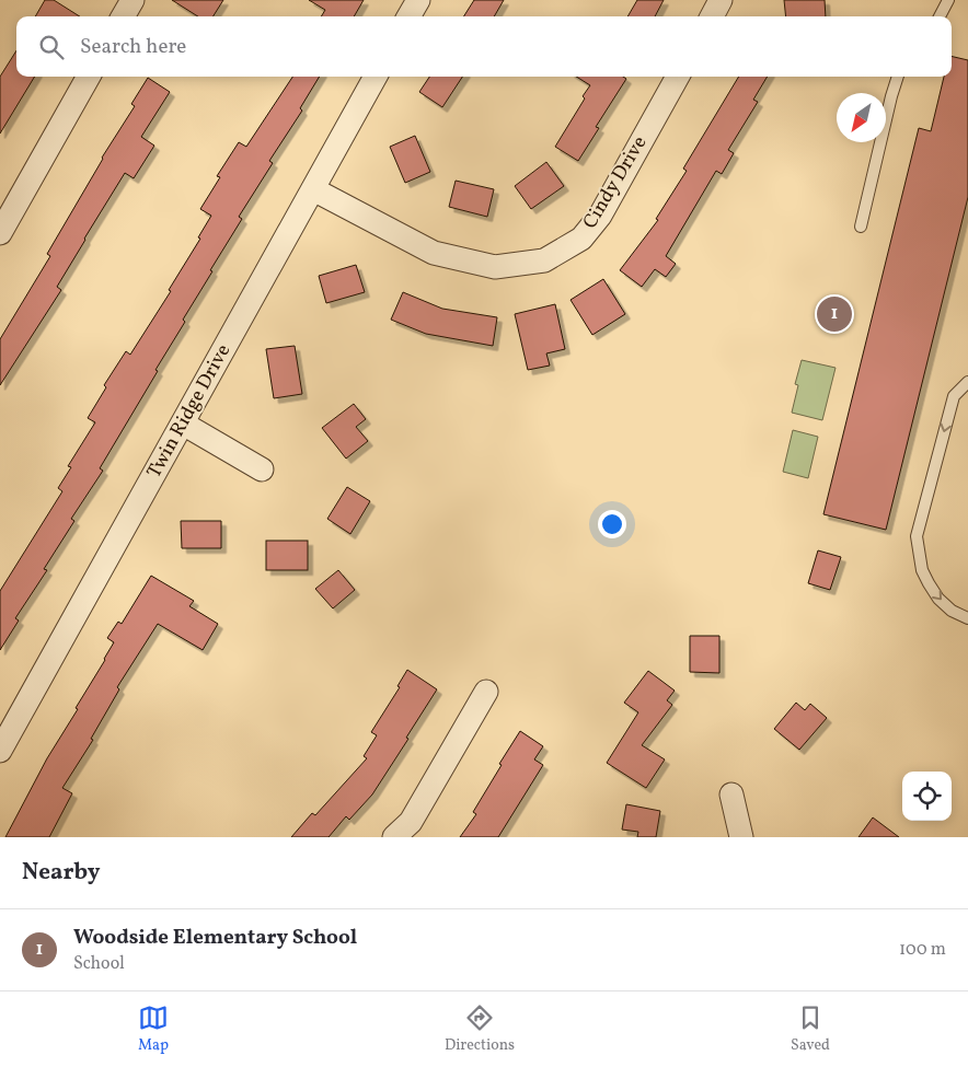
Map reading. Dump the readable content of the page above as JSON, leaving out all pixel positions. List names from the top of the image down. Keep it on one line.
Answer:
{"streets":{"street":["Cindy Drive","Twin Ridge Drive"]},"crossings":[["Cindy Drive","Twin Ridge Drive"]],"north":"bottom left","page":{"search":"Search here","pins":"1","heading":"Nearby","list":[{"mark":"1","name":"Woodside Elementary School","note":"School","value":"100 m"}],"nav":["Map","Directions","Saved"]}}
